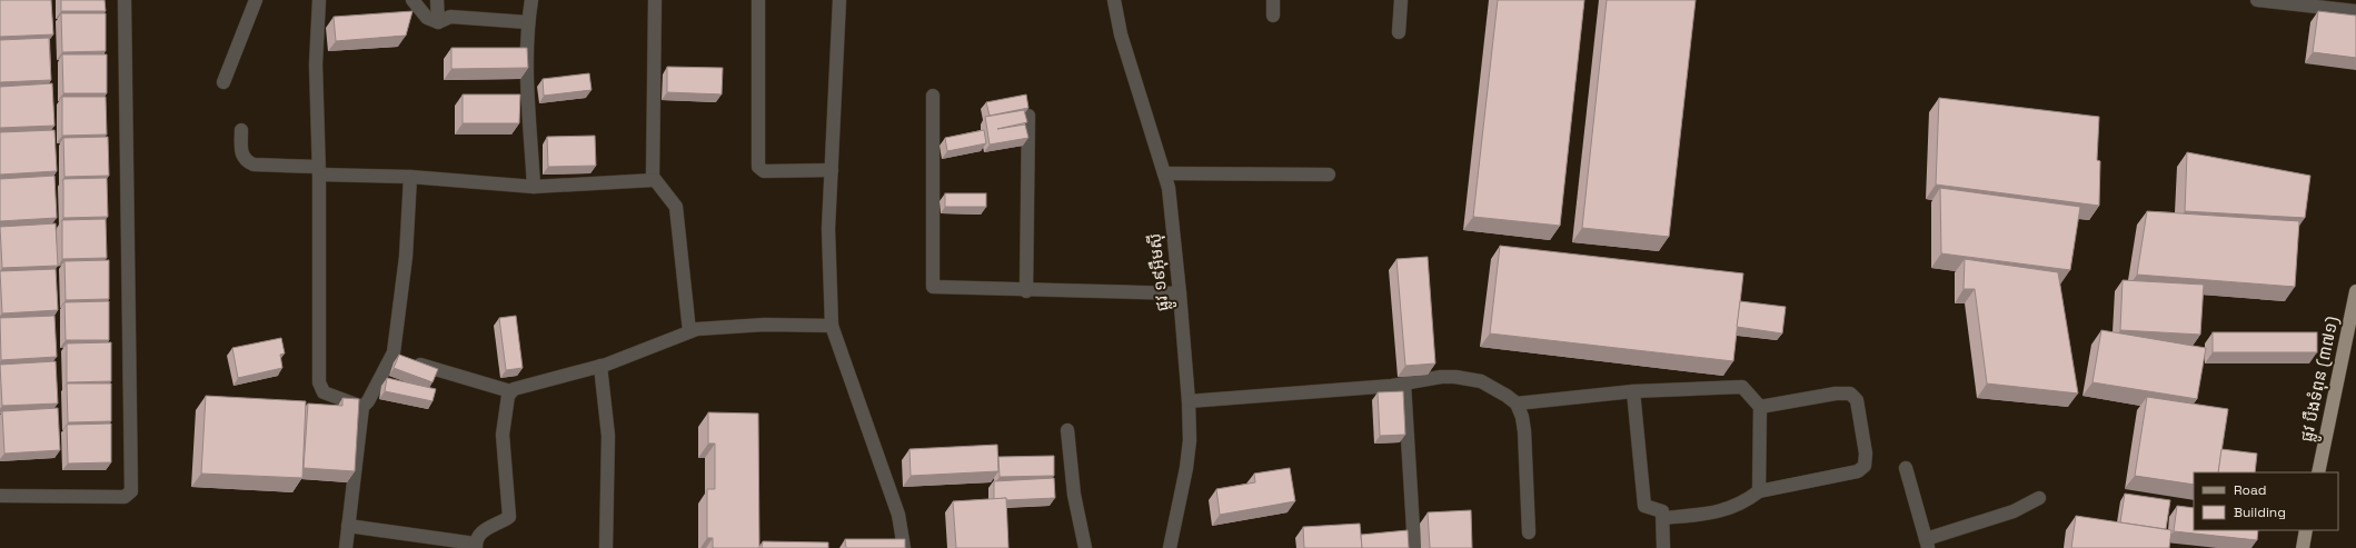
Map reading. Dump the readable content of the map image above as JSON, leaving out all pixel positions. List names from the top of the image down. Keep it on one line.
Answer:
{"streets":{"main road":["ផ្លូវ បឹងទំពុន (៣៧១)"],"street":["ផ្លូវ ១៩អ៊ឹមស៊ី"]},"legend":["Road","Building"]}
